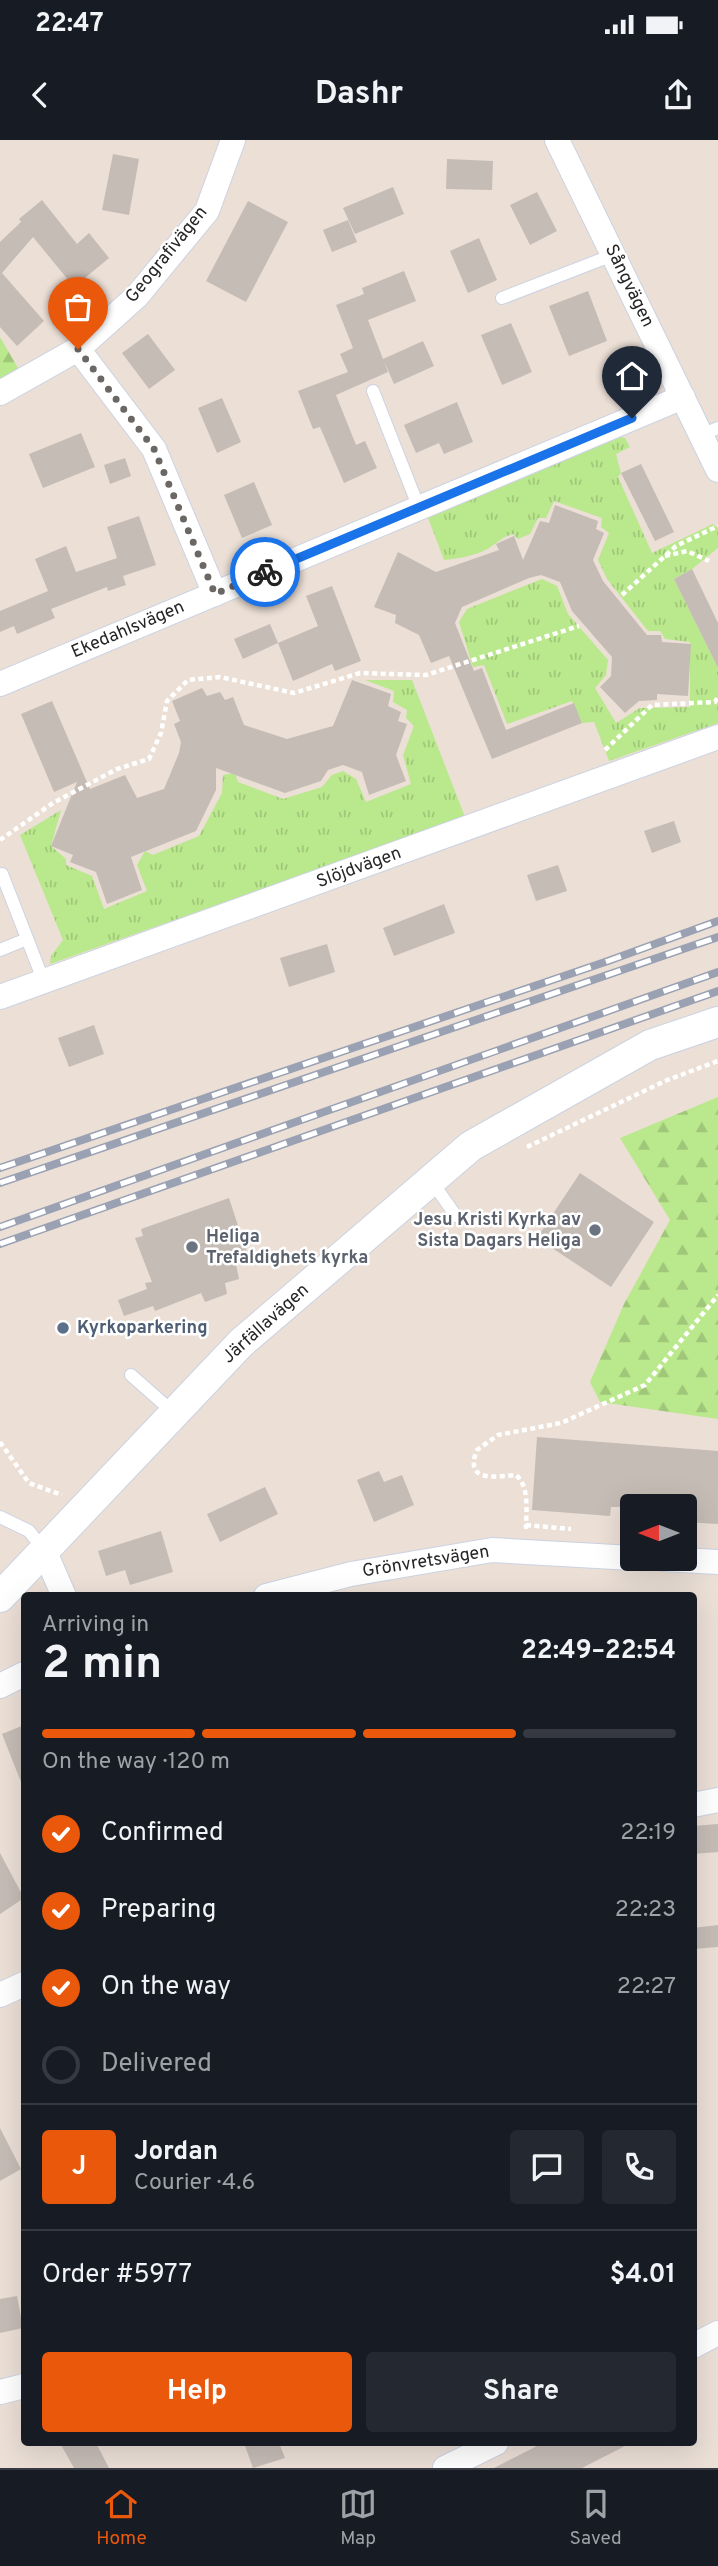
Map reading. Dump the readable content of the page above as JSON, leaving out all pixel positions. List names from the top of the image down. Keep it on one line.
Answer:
{"streets":{"street":["Geografivägen","Sångvägen","Ekedahlsvägen","Slöjdvägen","Järfällavägen","Grönvretsvägen"]},"crossings":[["Sångvägen","Ekedahlsvägen"]],"places":["Jesu Kristi Kyrka av Sista Dagars Heliga","Heliga Trefaldighets kyrka","Kyrkoparkering"],"north":"left","page":{"status":"22:47","header":"Dashr","heading":["2 min","Arriving in","22:49–22:54"],"panel":["Jordan","Courier · 4.6","Order #5977","$4.01"],"bar":"On the way · 120 m","list":[["Confirmed","22:19"],["Preparing","22:23"],["On the way","22:27"],"Delivered"],"round":"J","buttons":["Help","Share"],"tabs":["Home","Map","Saved"]}}
